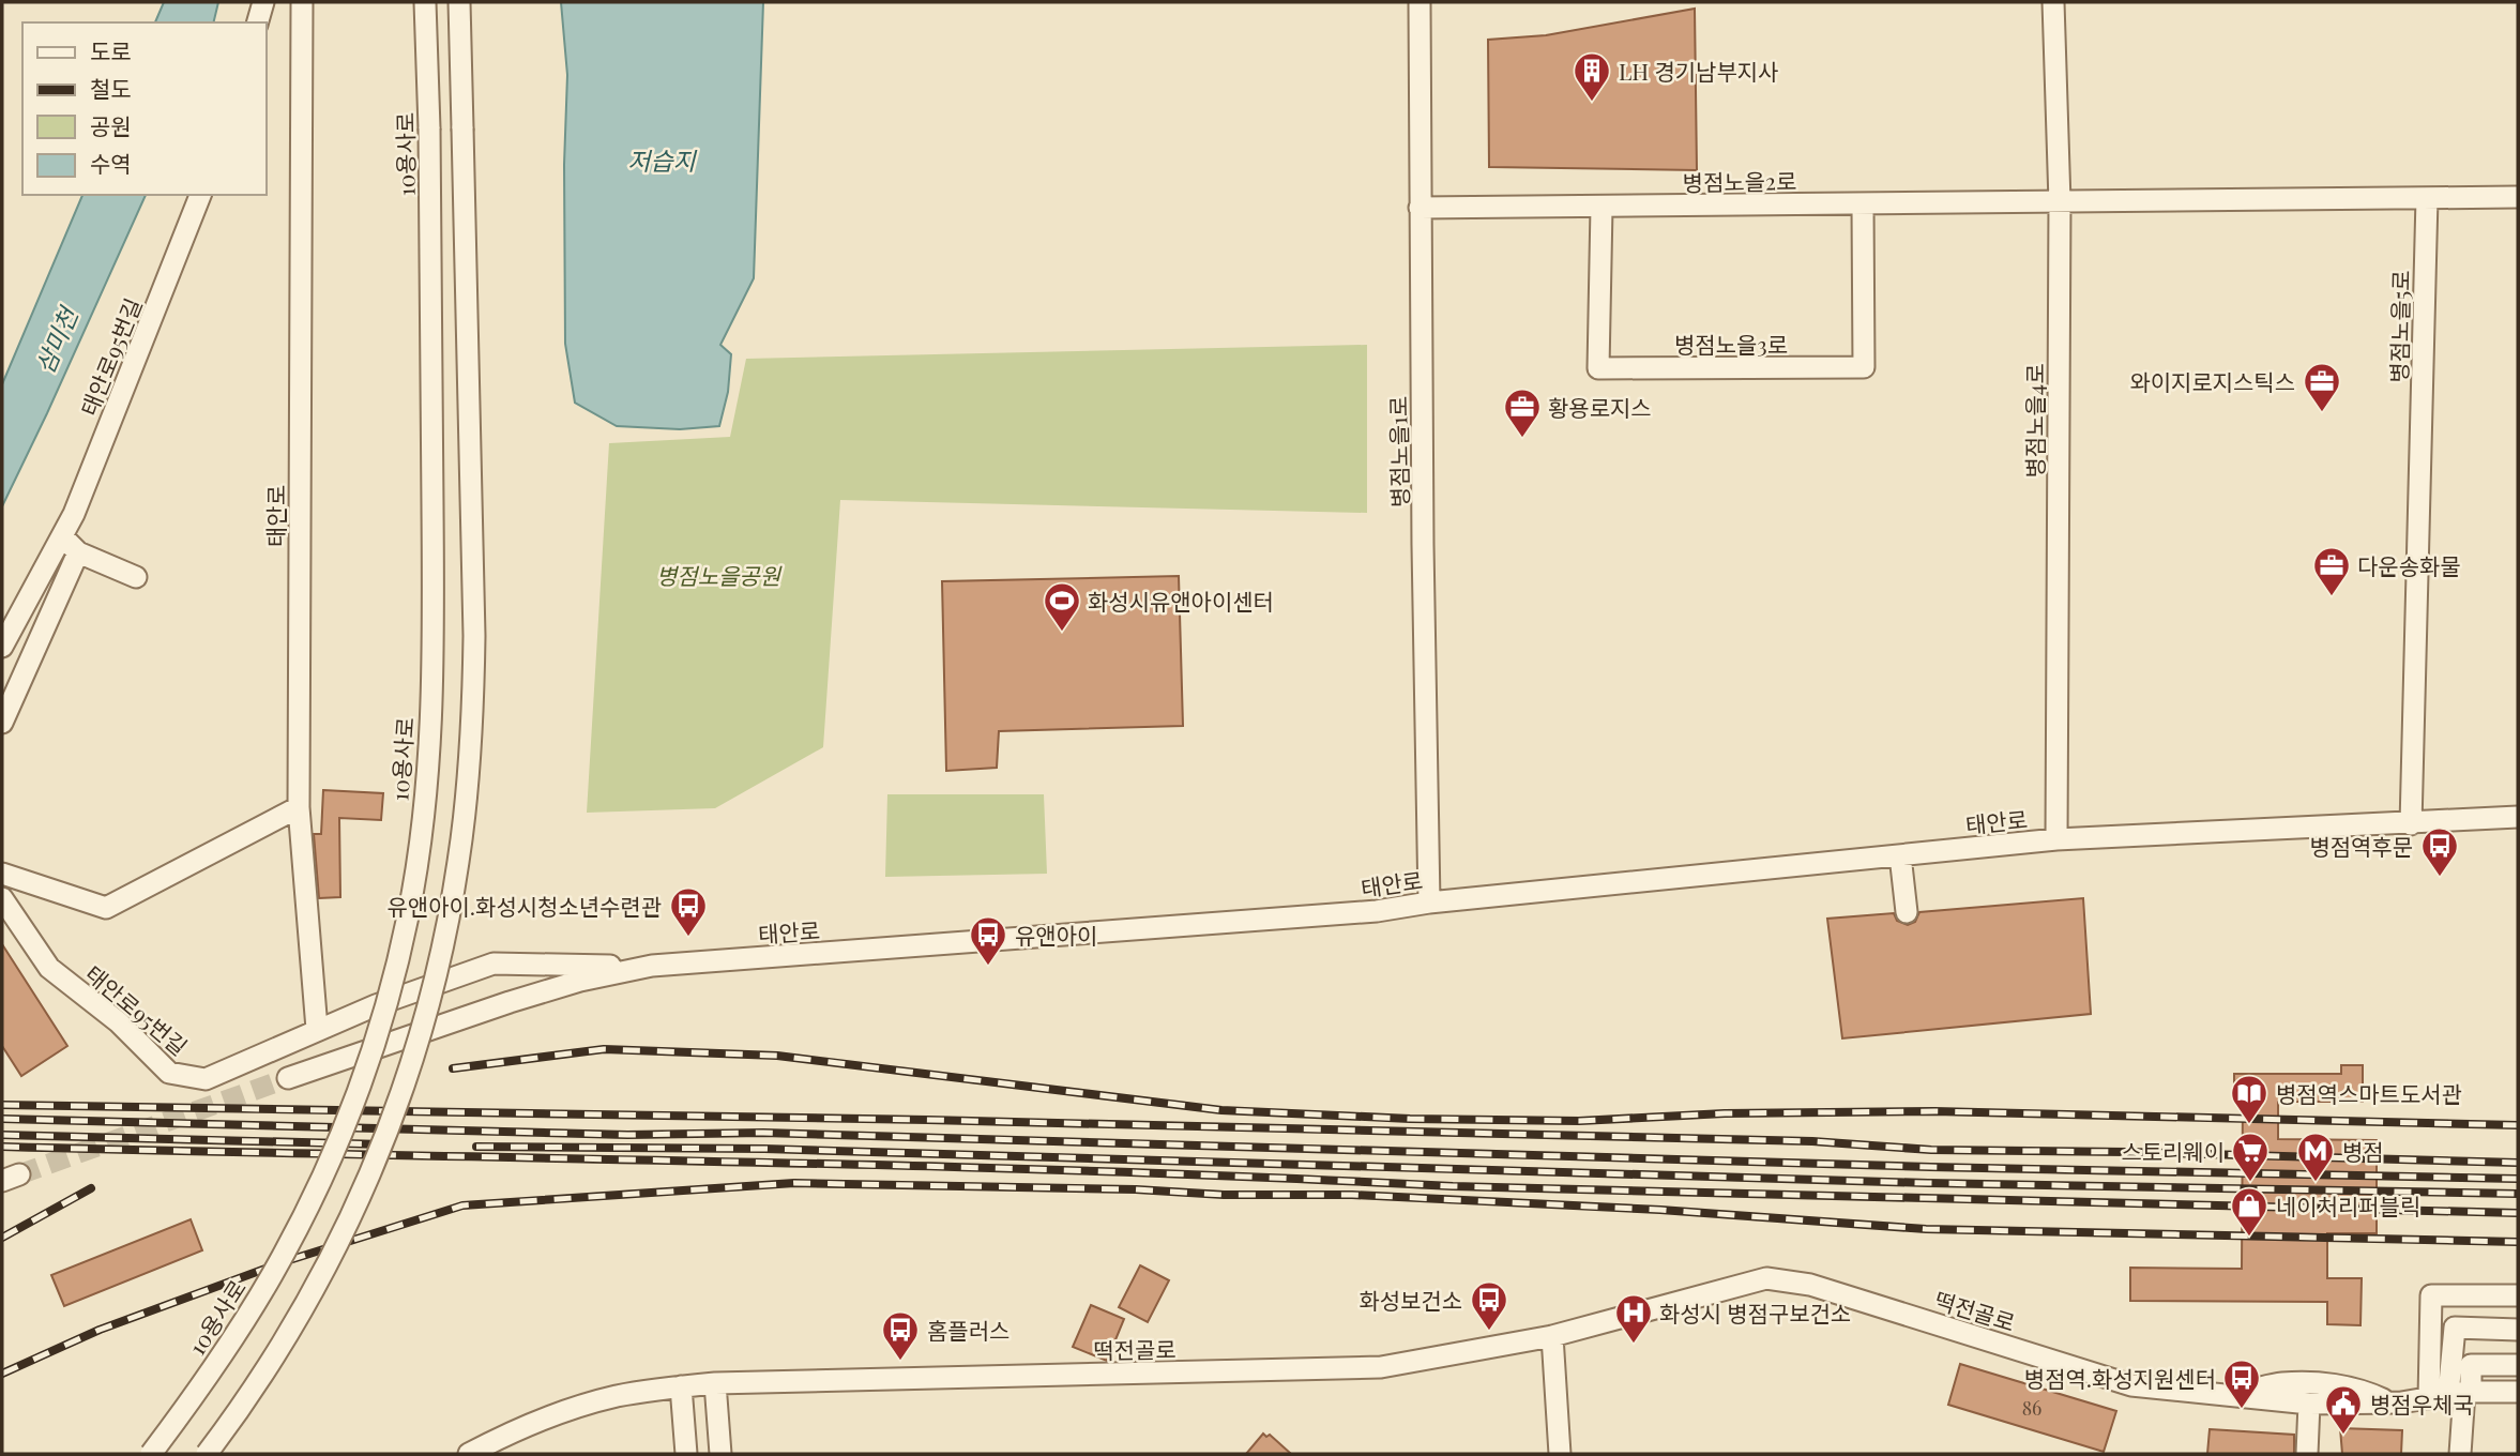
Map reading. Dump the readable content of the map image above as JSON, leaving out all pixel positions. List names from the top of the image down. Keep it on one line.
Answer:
{"streets":{"street":["10용사로","병점노을2로","병점노을5로","병점노을3로","태안로95번길","병점노을4로","병점노을1로","태안로","떡전골로"]},"crossings":[["병점노을2로","병점노을3로"],["병점노을2로","병점노을4로"],["병점노을2로","병점노을1로"],["병점노을5로","태안로"],["태안로95번길","태안로"],["병점노을4로","태안로"],["병점노을1로","태안로"]],"water":["저습지","삼미천"],"parks":["병점노을공원"],"places":{"building":["LH 경기남부지사"],"office":["와이지로지스틱스","황용로지스","다운송화물"],"sports":["화성시유앤아이센터"],"bus stop":["병점역후문","유앤아이.화성시청소년수련관","유앤아이","화성보건소","홈플러스","병점역.화성지원센터"],"library":["병점역스마트도서관"],"supermarket":["스토리웨이"],"metro station":["병점"],"shop":["네이처리퍼블릭"],"hospital":["화성시 병점구보건소"],"public building":["병점우체국"]},"house_numbers":["86"],"legend":["도로","철도","공원","수역"]}
